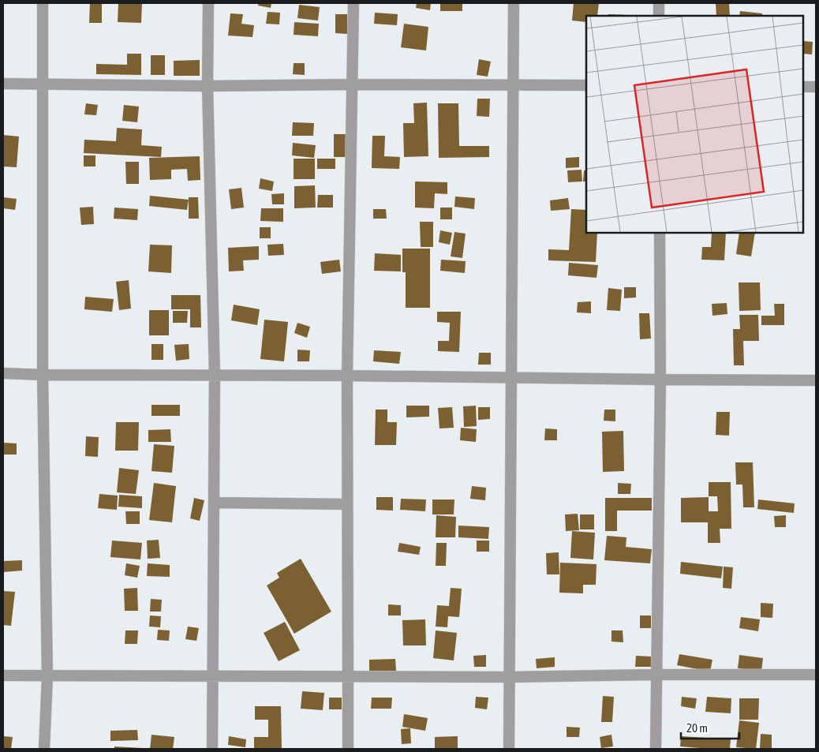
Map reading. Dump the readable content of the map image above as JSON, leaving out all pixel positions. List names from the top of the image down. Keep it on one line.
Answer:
{"scale_bar":"20 m"}
